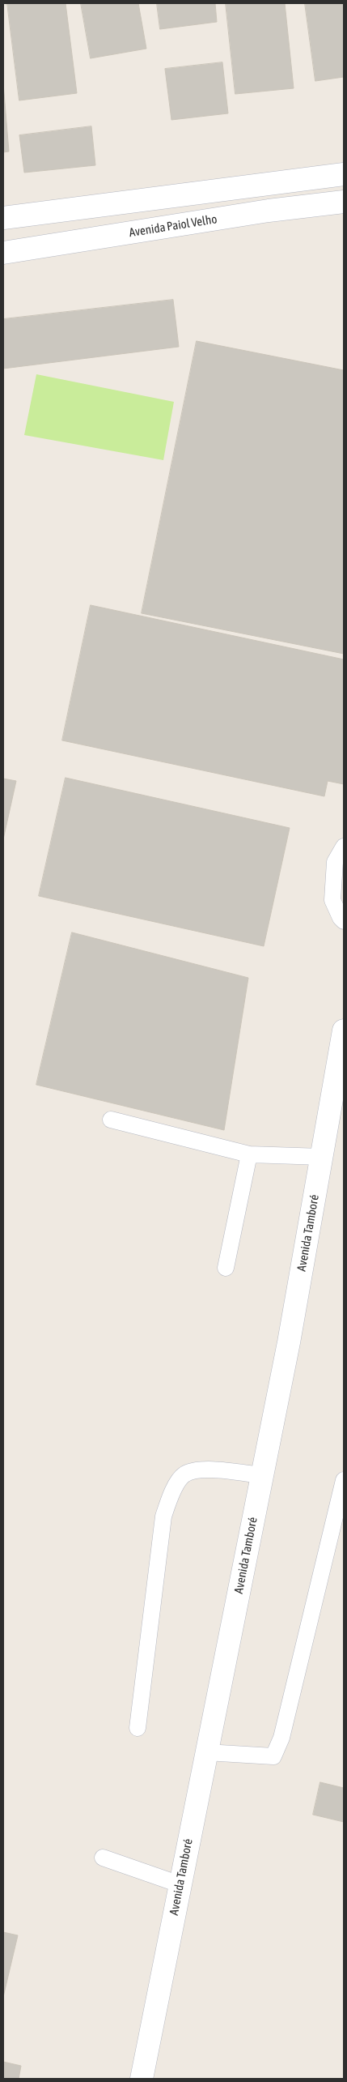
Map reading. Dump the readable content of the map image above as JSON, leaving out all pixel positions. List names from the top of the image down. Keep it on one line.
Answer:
{"streets":{"street":["Avenida Paiol Velho","Avenida Tamboré"]}}
